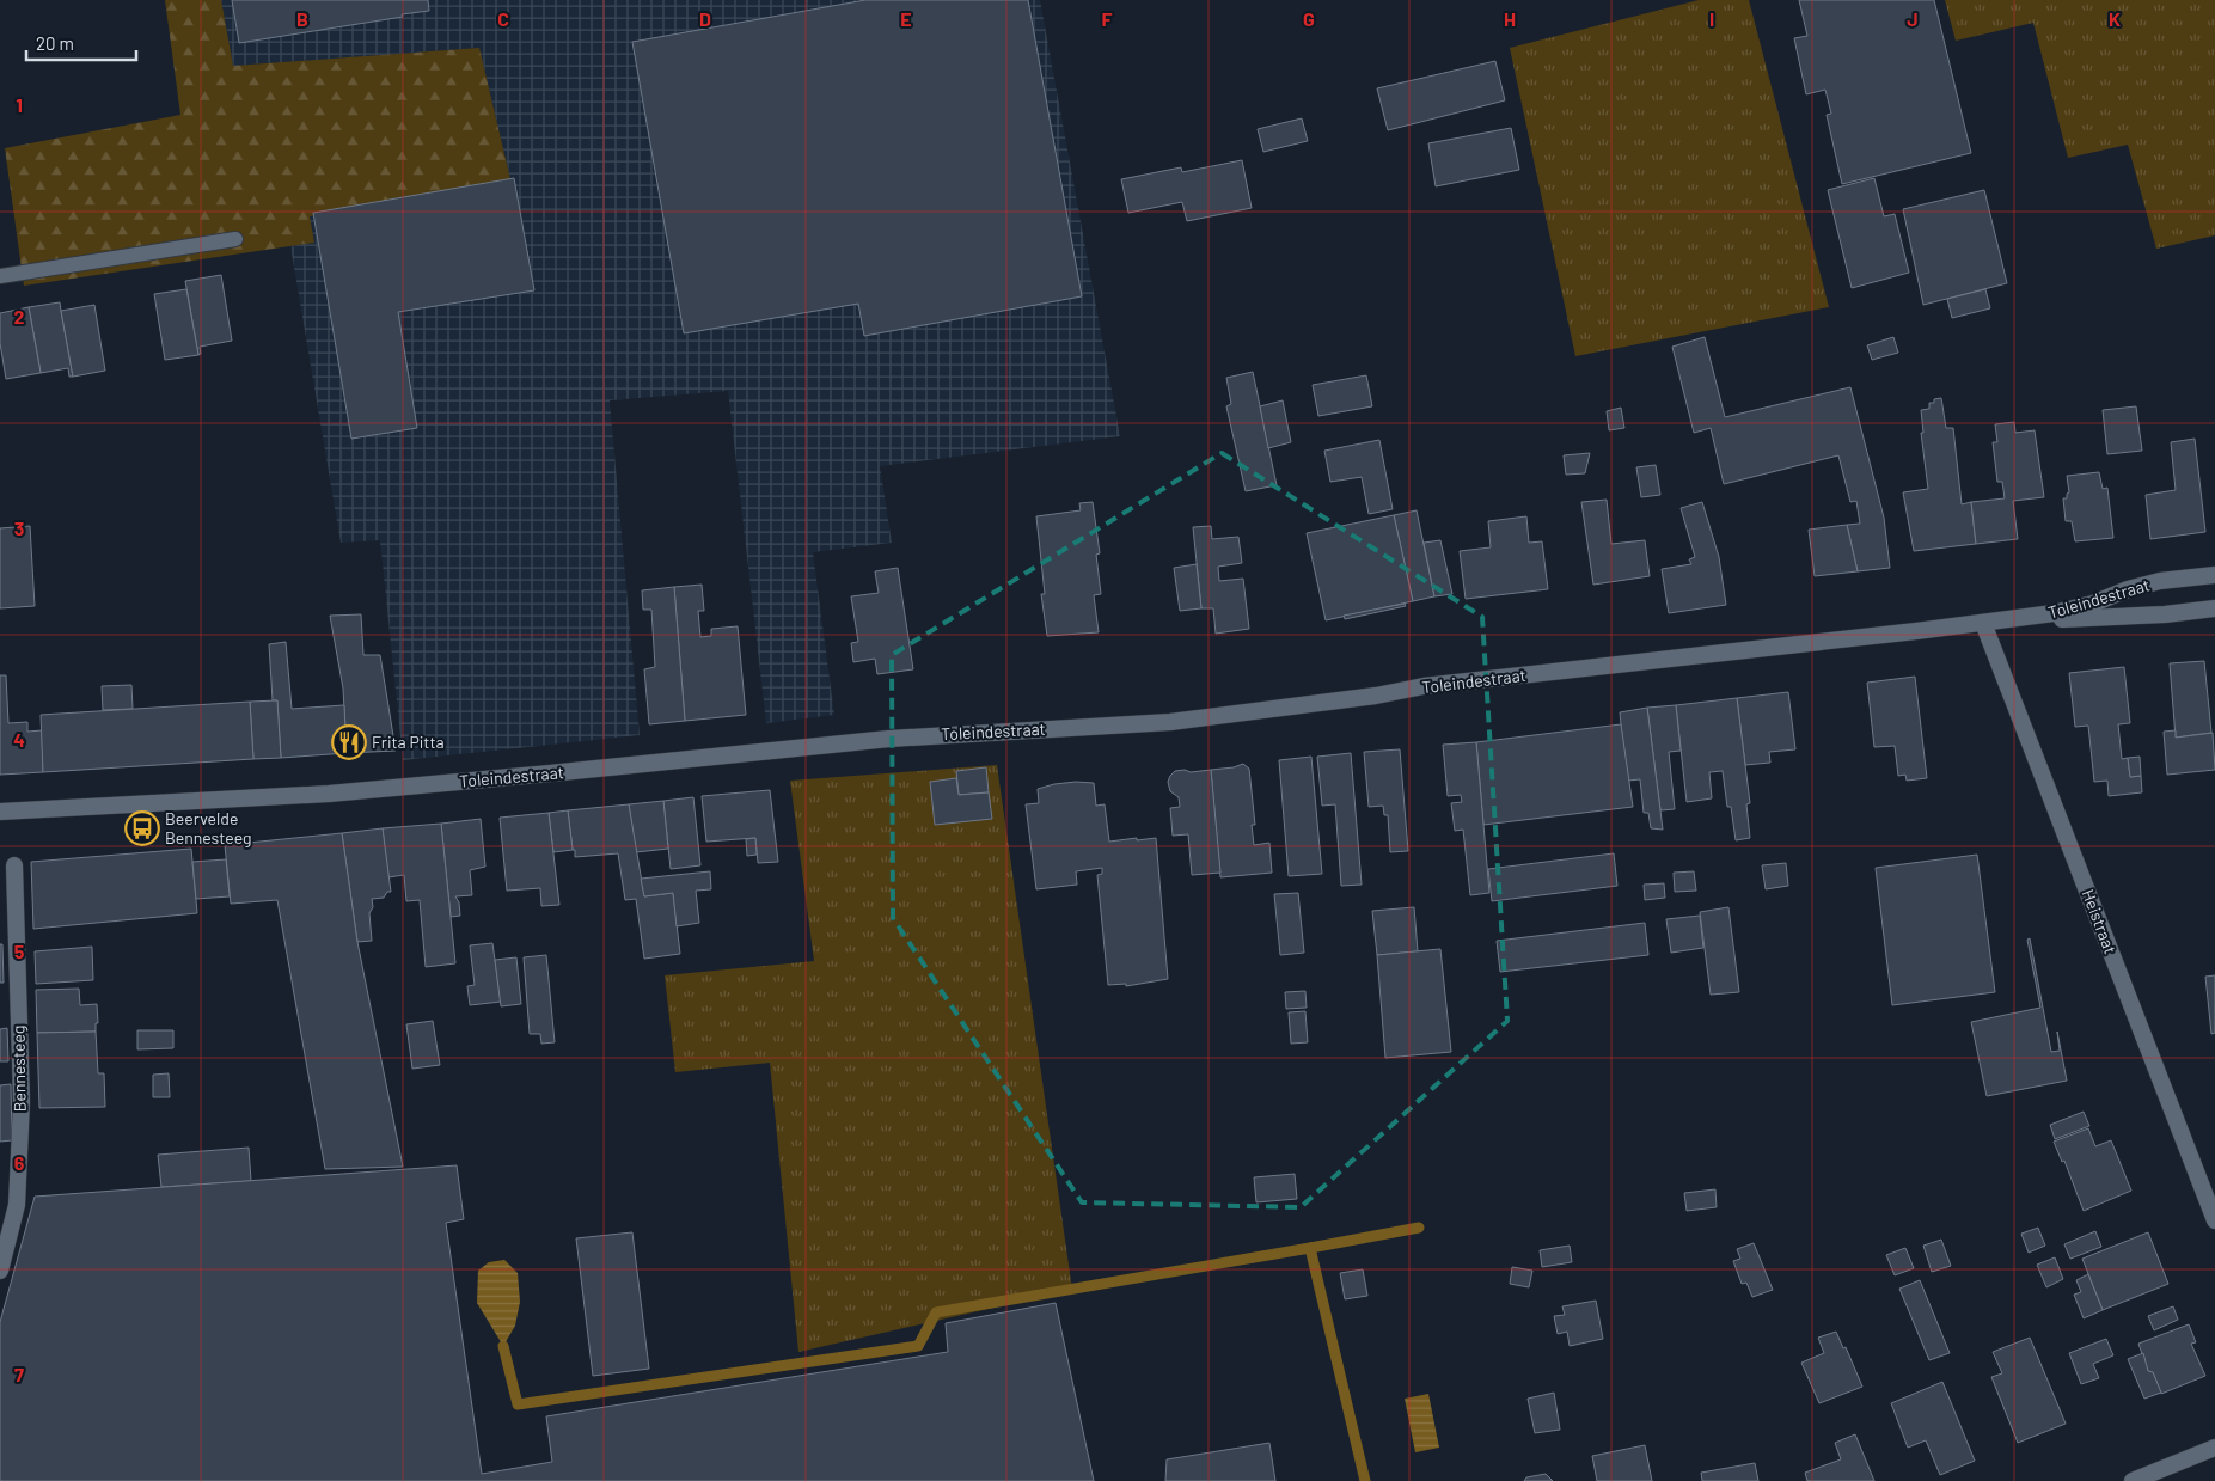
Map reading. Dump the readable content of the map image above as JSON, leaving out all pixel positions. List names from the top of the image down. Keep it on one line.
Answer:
{"streets":{"street":["Toleindestraat","Heistraat","Bennesteeg"]},"crossings":[["Toleindestraat","Heistraat"]],"places":{"restaurant":["Frita Pitta"],"bus stop":["Beervelde Bennesteeg"]},"scale_bar":"20 m","grid":{"columns":["B","C","D","E","F","G","H","I","J","K"],"rows":["1","2","3","4","5","6","7"]}}
